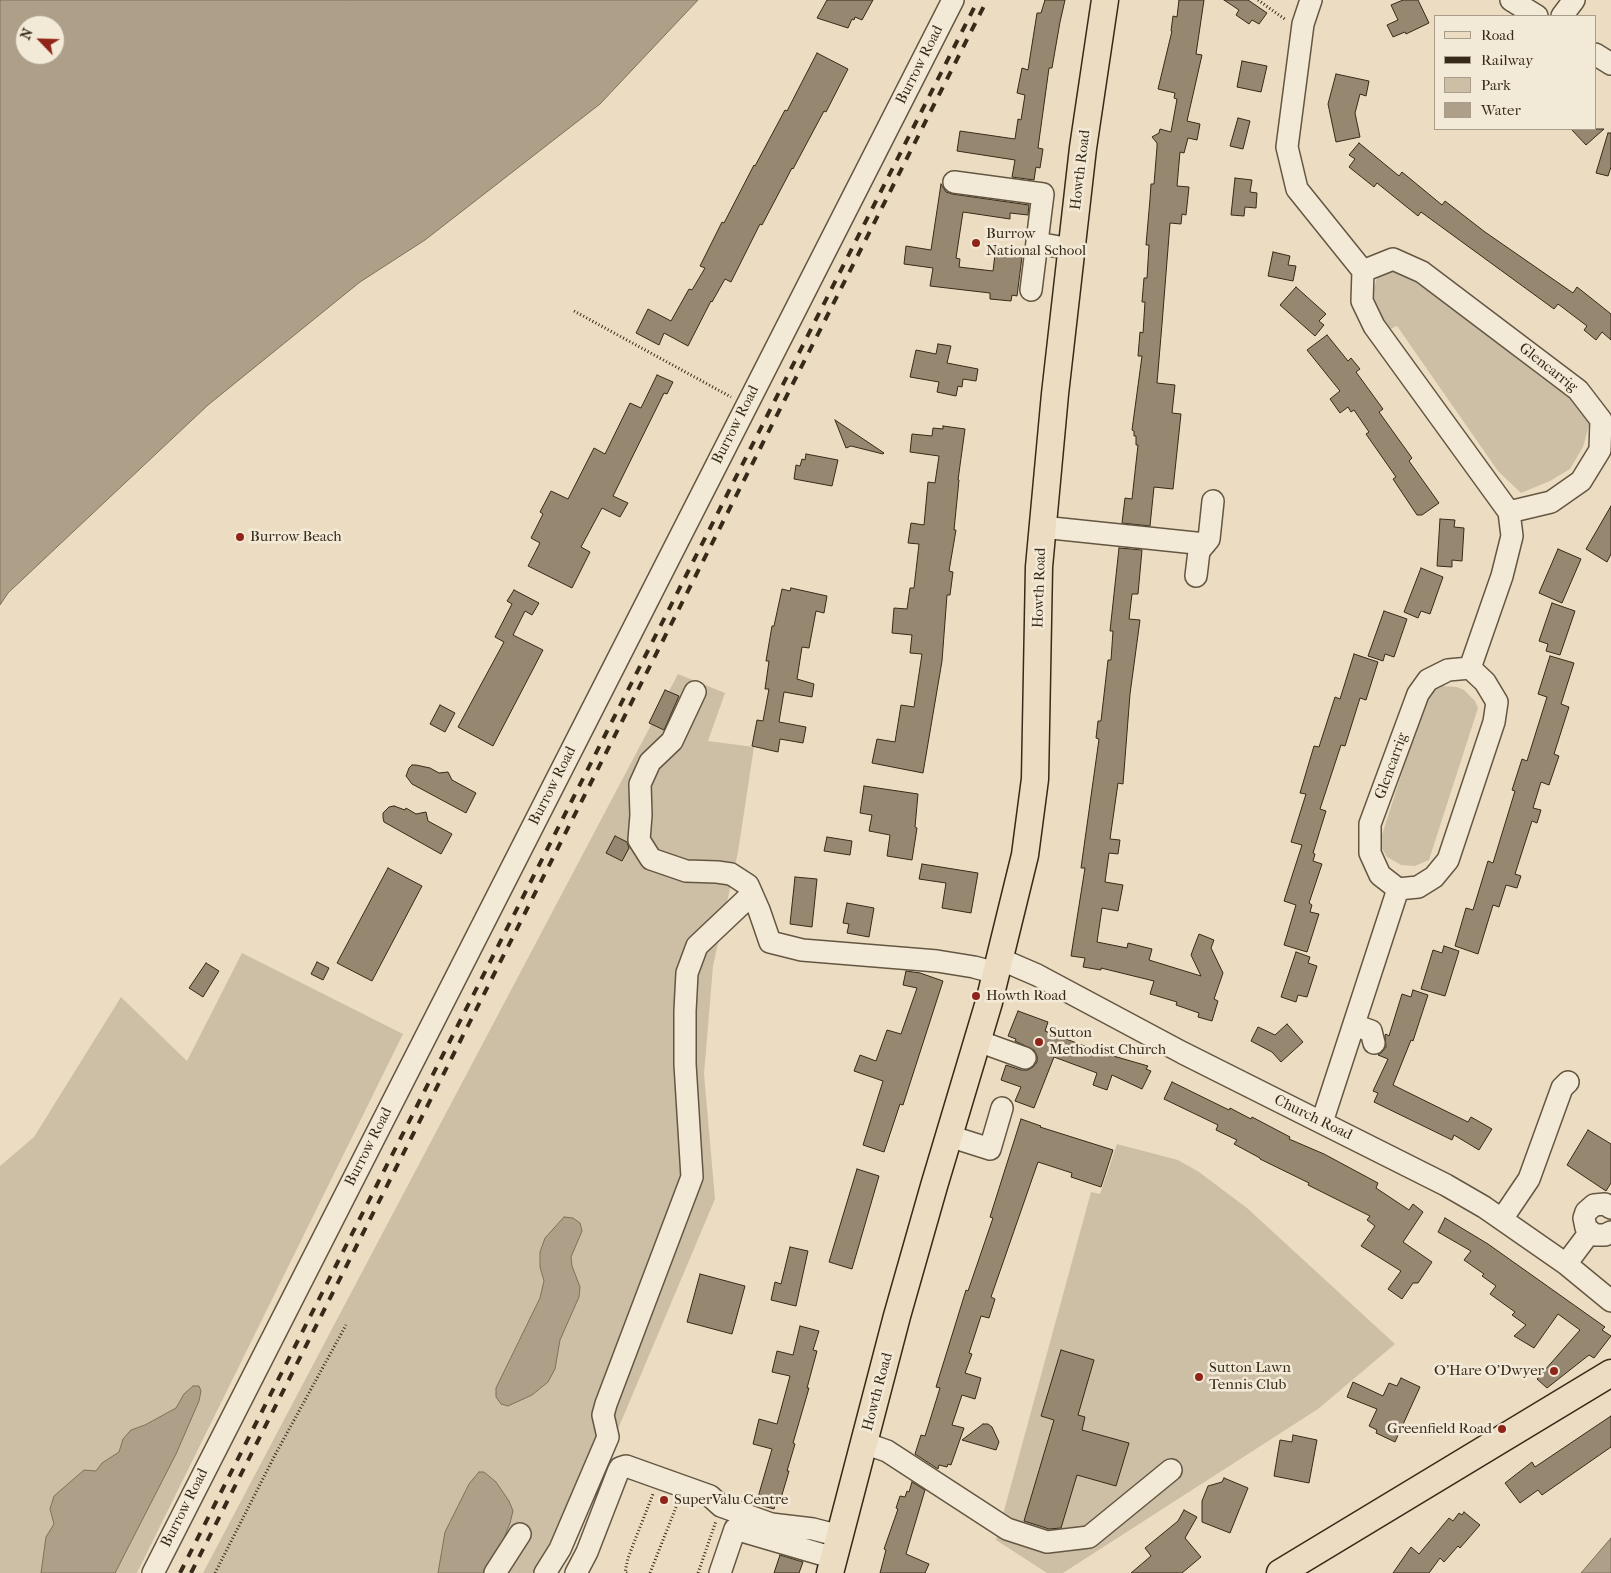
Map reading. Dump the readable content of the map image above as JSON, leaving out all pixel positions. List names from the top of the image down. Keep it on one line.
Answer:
{"streets":{"main road":["Howth Road"],"street":["Burrow Road","Glencarrig","Church Road"]},"crossings":[["Howth Road","Church Road"]],"places":["Burrow National School","Burrow Beach","Howth Road","Sutton Methodist Church","O'Hare O'Dwyer","Sutton Lawn Tennis Club","Greenfield Road","SuperValu Centre"],"legend":["Road","Railway","Park","Water"],"north":"top left"}
